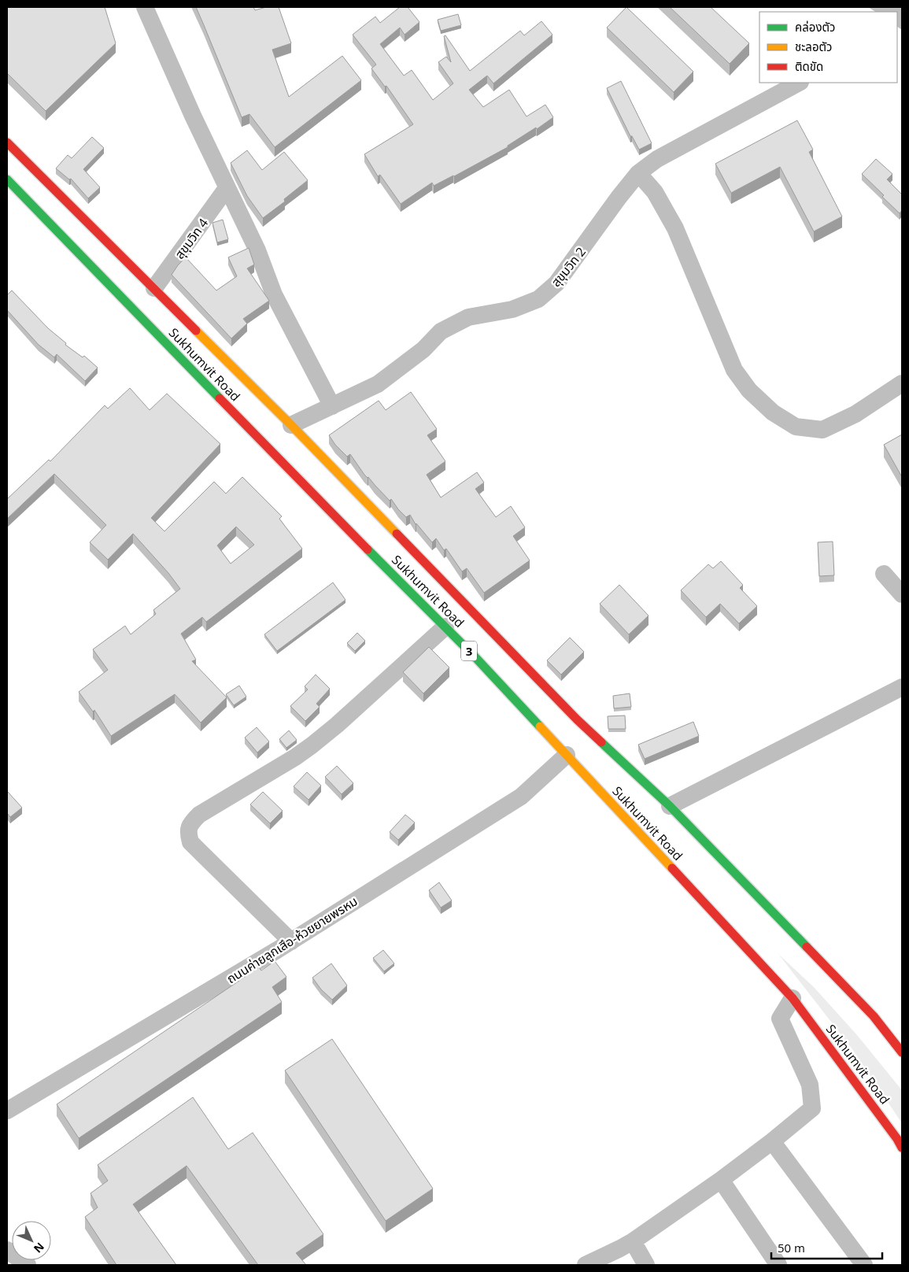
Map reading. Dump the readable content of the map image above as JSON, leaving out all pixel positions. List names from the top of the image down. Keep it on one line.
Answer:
{"streets":{"highway":["Sukhumvit Road","3"],"street":["สุขุมวิท 4","สุขุมวิท 2","ถนนค่ายลูกเสึอ-ห้วยยายพรหม"]},"crossings":[["สุขุมวิท 4","Sukhumvit Road"],["สุขุมวิท 2","Sukhumvit Road"],["Sukhumvit Road","ถนนค่ายลูกเสึอ-ห้วยยายพรหม"]],"legend":["คล่องตัว","ชะลอตัว","ติดขัด"],"scale_bar":"50 m","north":"bottom right"}
